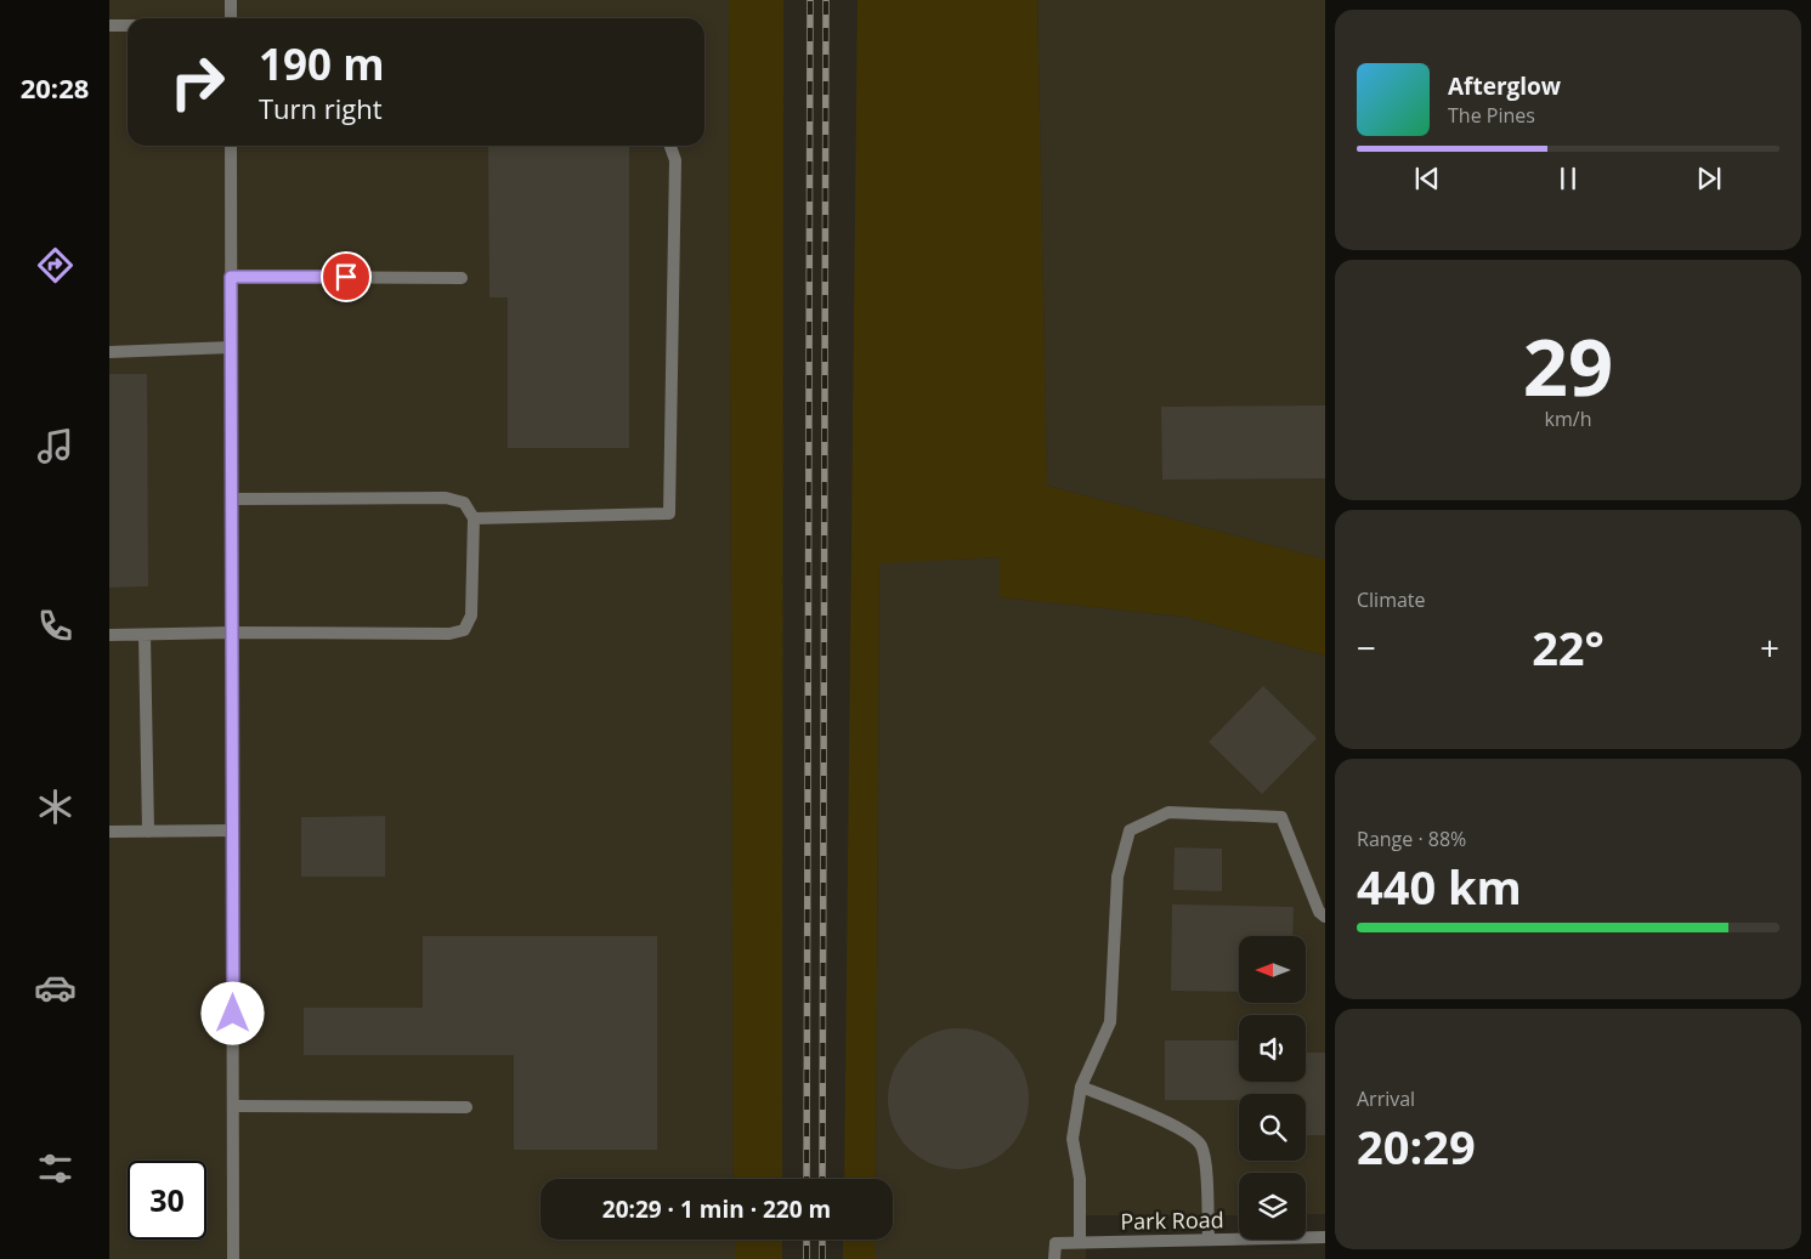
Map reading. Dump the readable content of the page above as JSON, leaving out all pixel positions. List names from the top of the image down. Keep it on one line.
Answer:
{"streets":{"street":["Park Road"]},"north":"left","page":{"tabs":"20:28","turn":["190 m","Turn right"],"song":["Afterglow","The Pines"],"tile":[["29","km/h"],"Climate",["Range · 88%","440 km"],["Arrival","20:29"]],"heat":["−","22°","+"],"limit":"30","trip":"20:29 · 1 min · 220 m"}}
